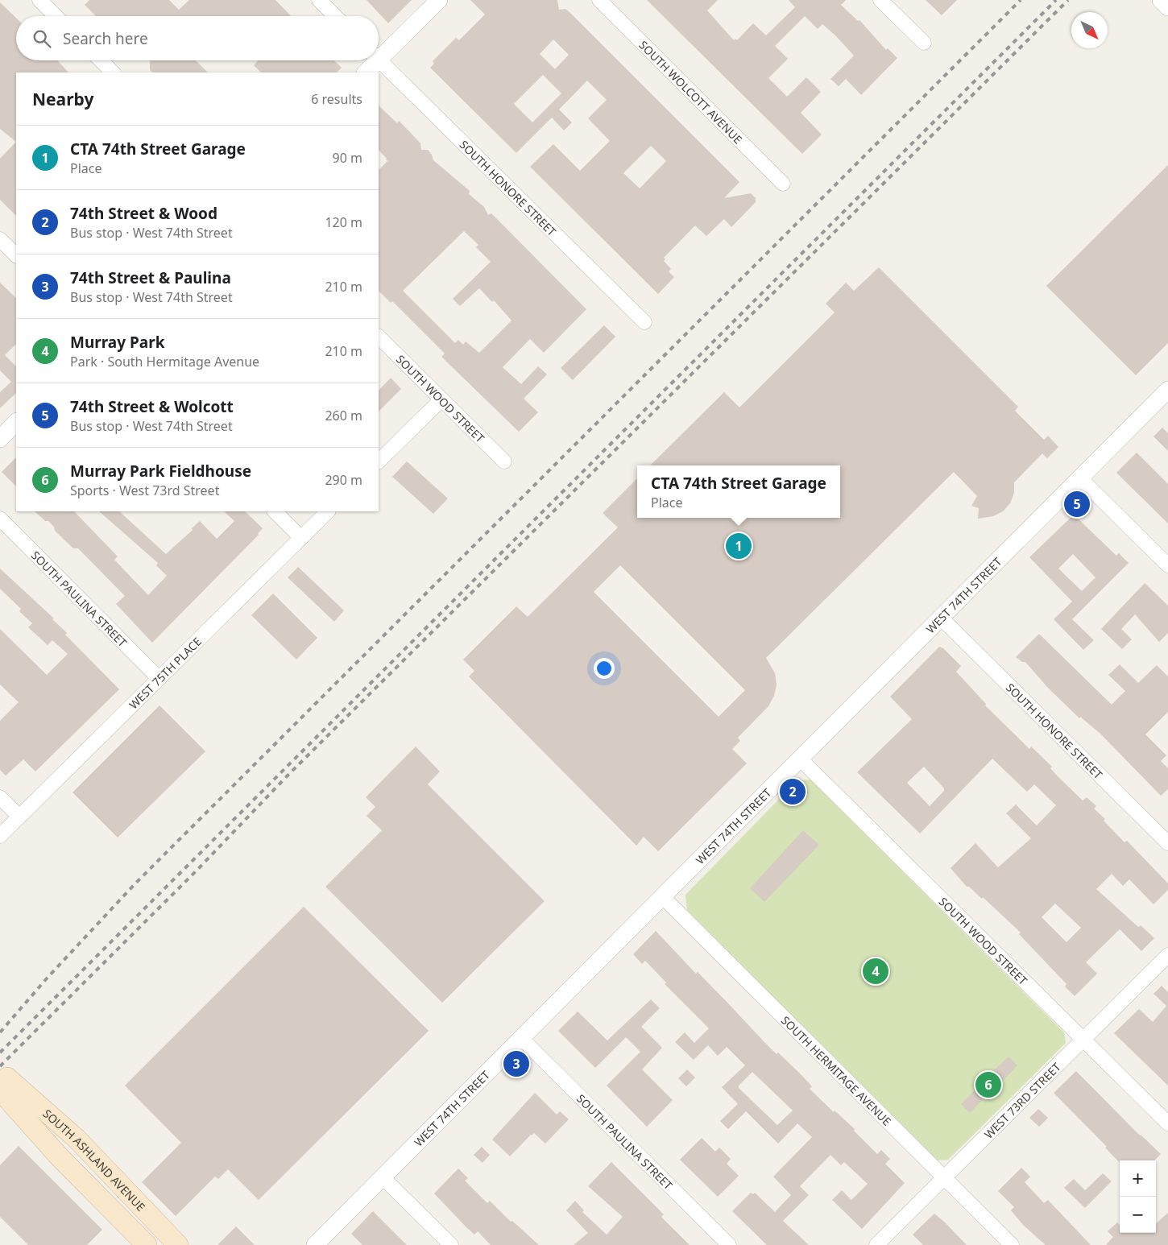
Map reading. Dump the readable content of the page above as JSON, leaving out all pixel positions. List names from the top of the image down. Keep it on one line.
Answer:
{"streets":{"main road":["SOUTH ASHLAND AVENUE"],"street":["SOUTH WOLCOTT AVENUE","SOUTH HONORE STREET","SOUTH WOOD STREET","WEST 74TH STREET","SOUTH PAULINA STREET","WEST 75TH PLACE","SOUTH HERMITAGE AVENUE","WEST 73RD STREET"]},"crossings":[["SOUTH HONORE STREET","WEST 74TH STREET"],["SOUTH WOOD STREET","WEST 74TH STREET"],["SOUTH WOOD STREET","WEST 73RD STREET"],["WEST 74TH STREET","SOUTH PAULINA STREET"],["WEST 74TH STREET","SOUTH HERMITAGE AVENUE"],["SOUTH PAULINA STREET","WEST 75TH PLACE"],["SOUTH HERMITAGE AVENUE","WEST 73RD STREET"]],"north":"bottom right","page":{"search":"Search here","heading":["Nearby","6 results"],"list":[{"mark":"1","name":"CTA 74th Street Garage","note":"Place","value":"90 m"},{"mark":"2","name":"74th Street & Wood","note":"Bus stop · West 74th Street","value":"120 m"},{"mark":"3","name":"74th Street & Paulina","note":"Bus stop · West 74th Street","value":"210 m"},{"mark":"4","name":"Murray Park","note":"Park · South Hermitage Avenue","value":"210 m"},{"mark":"5","name":"74th Street & Wolcott","note":"Bus stop · West 74th Street","value":"260 m"},{"mark":"6","name":"Murray Park Fieldhouse","note":"Sports · West 73rd Street","value":"290 m"}],"popup":["CTA 74th Street Garage","Place"],"pins":["5","1","2","4","3","6"],"map_buttons":["+","−"]}}
